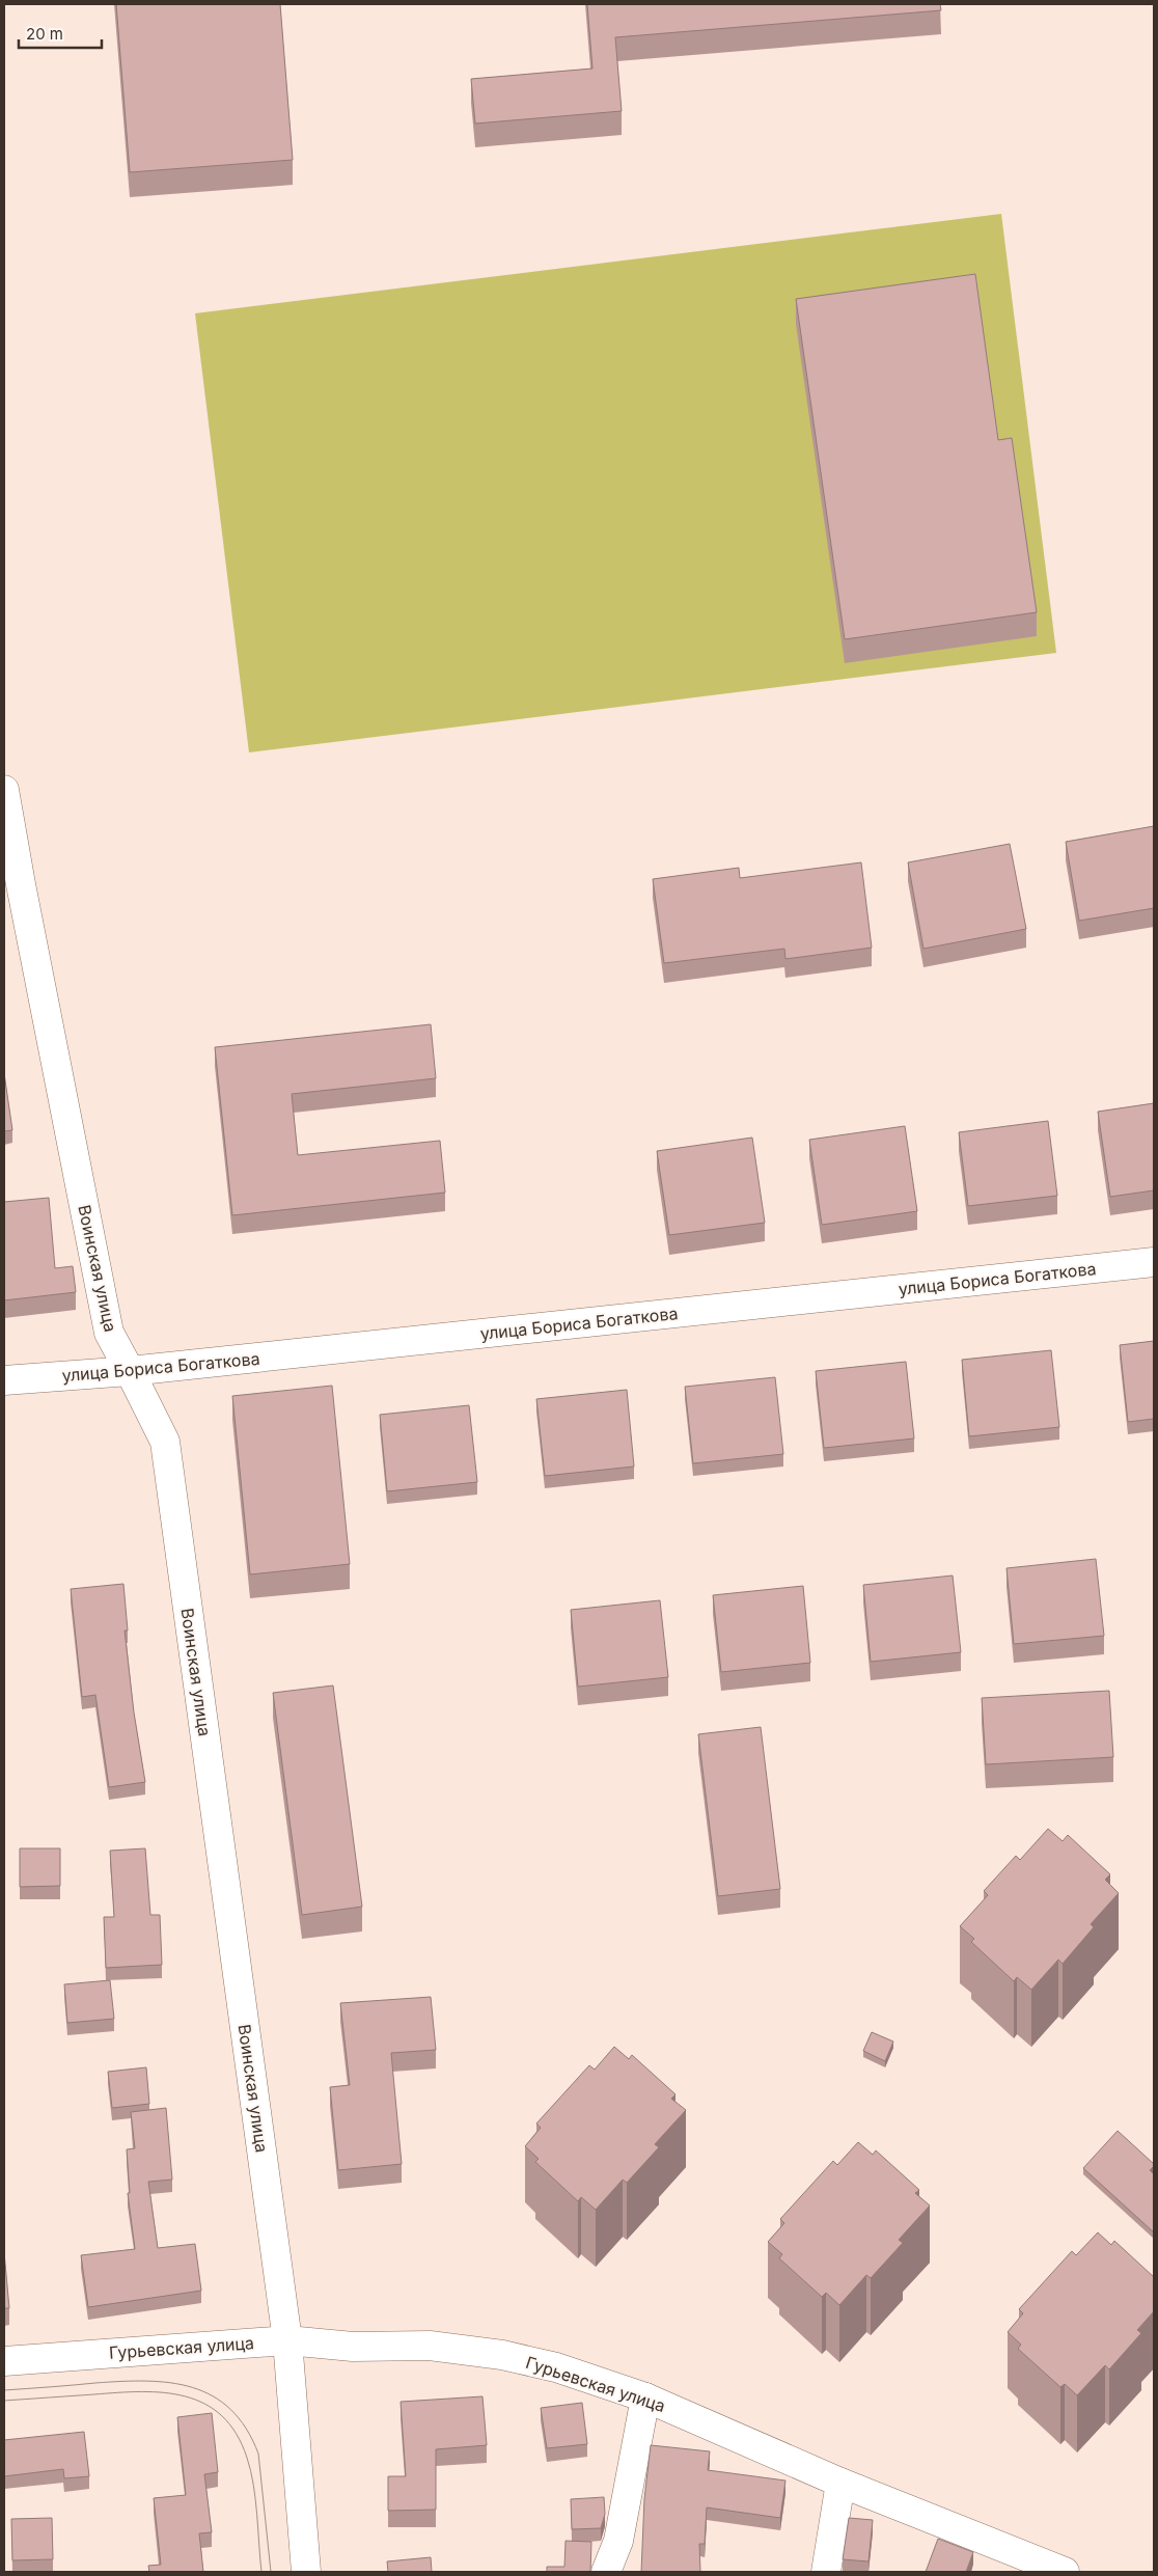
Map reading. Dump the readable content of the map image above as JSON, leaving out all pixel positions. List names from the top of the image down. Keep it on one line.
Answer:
{"streets":{"street":["Воинская улица","улица Бориса Богаткова","Гурьевская улица"]},"crossings":[["Воинская улица","улица Бориса Богаткова"],["Воинская улица","Гурьевская улица"]],"scale_bar":"20 m"}
